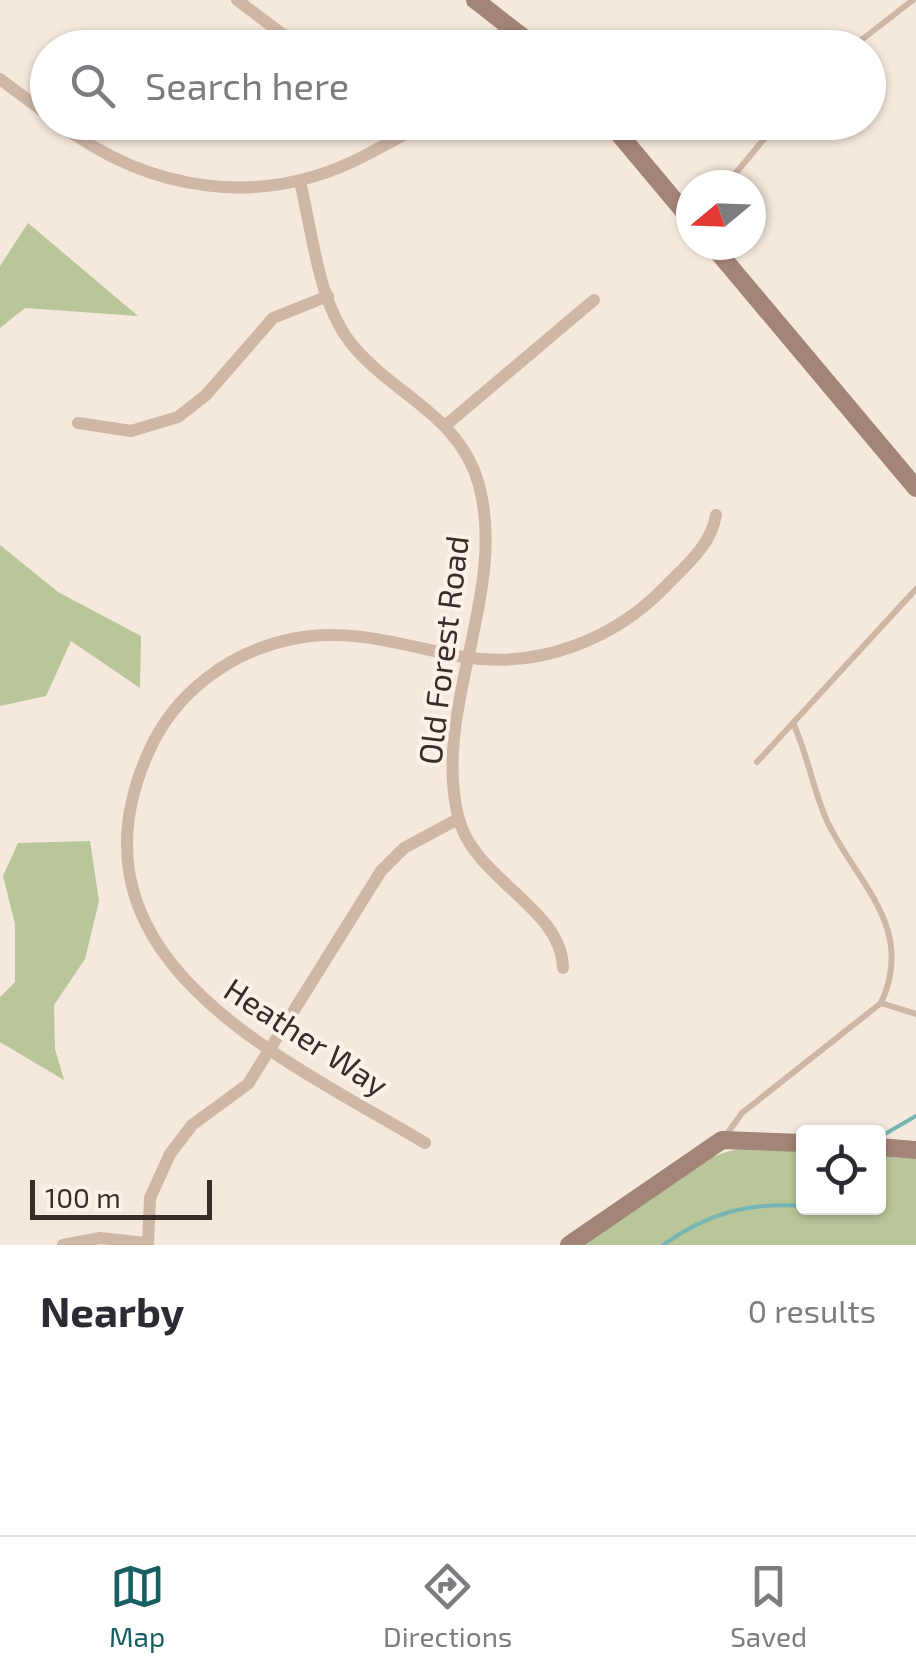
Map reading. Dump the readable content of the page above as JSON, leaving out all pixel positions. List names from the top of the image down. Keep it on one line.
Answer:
{"streets":{"street":["Old Forest Road","Heather Way"]},"crossings":[["Old Forest Road","Heather Way"]],"scale_bar":"100 m","north":"left","page":{"search":"Search here","scale":"100 m","heading":["Nearby","0 results"],"nav":["Map","Directions","Saved"]}}
